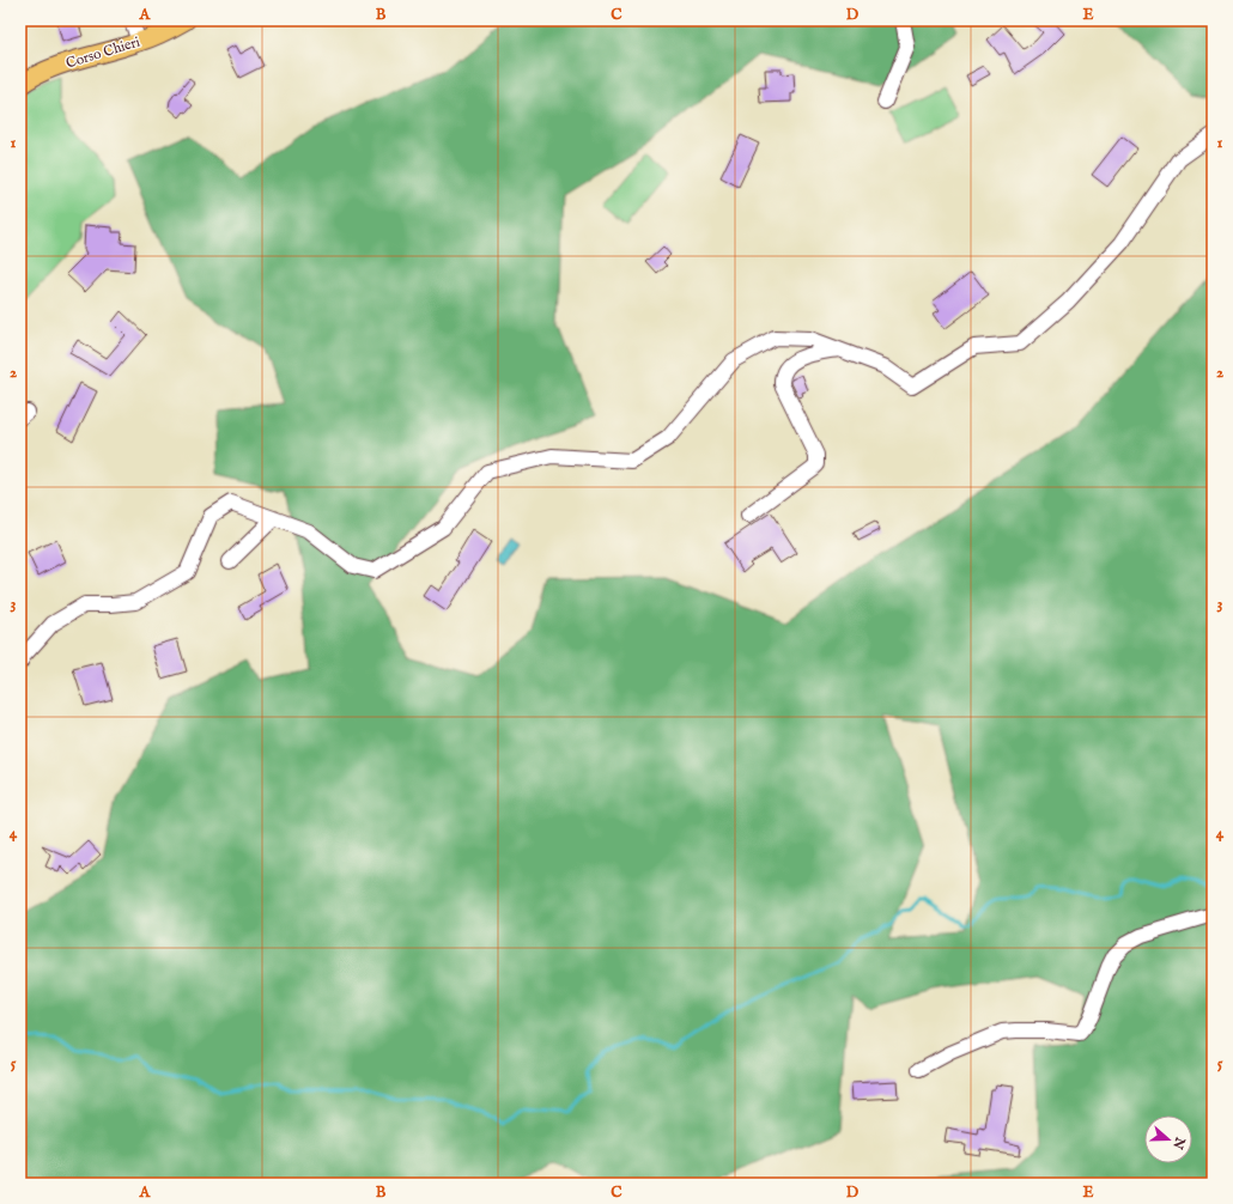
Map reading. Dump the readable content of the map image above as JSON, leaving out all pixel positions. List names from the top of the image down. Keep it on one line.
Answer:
{"streets":{"main road":["Corso Chieri"]},"north":"right","grid":{"columns":["A","B","C","D","E"],"rows":["1","2","3","4","5"]}}
